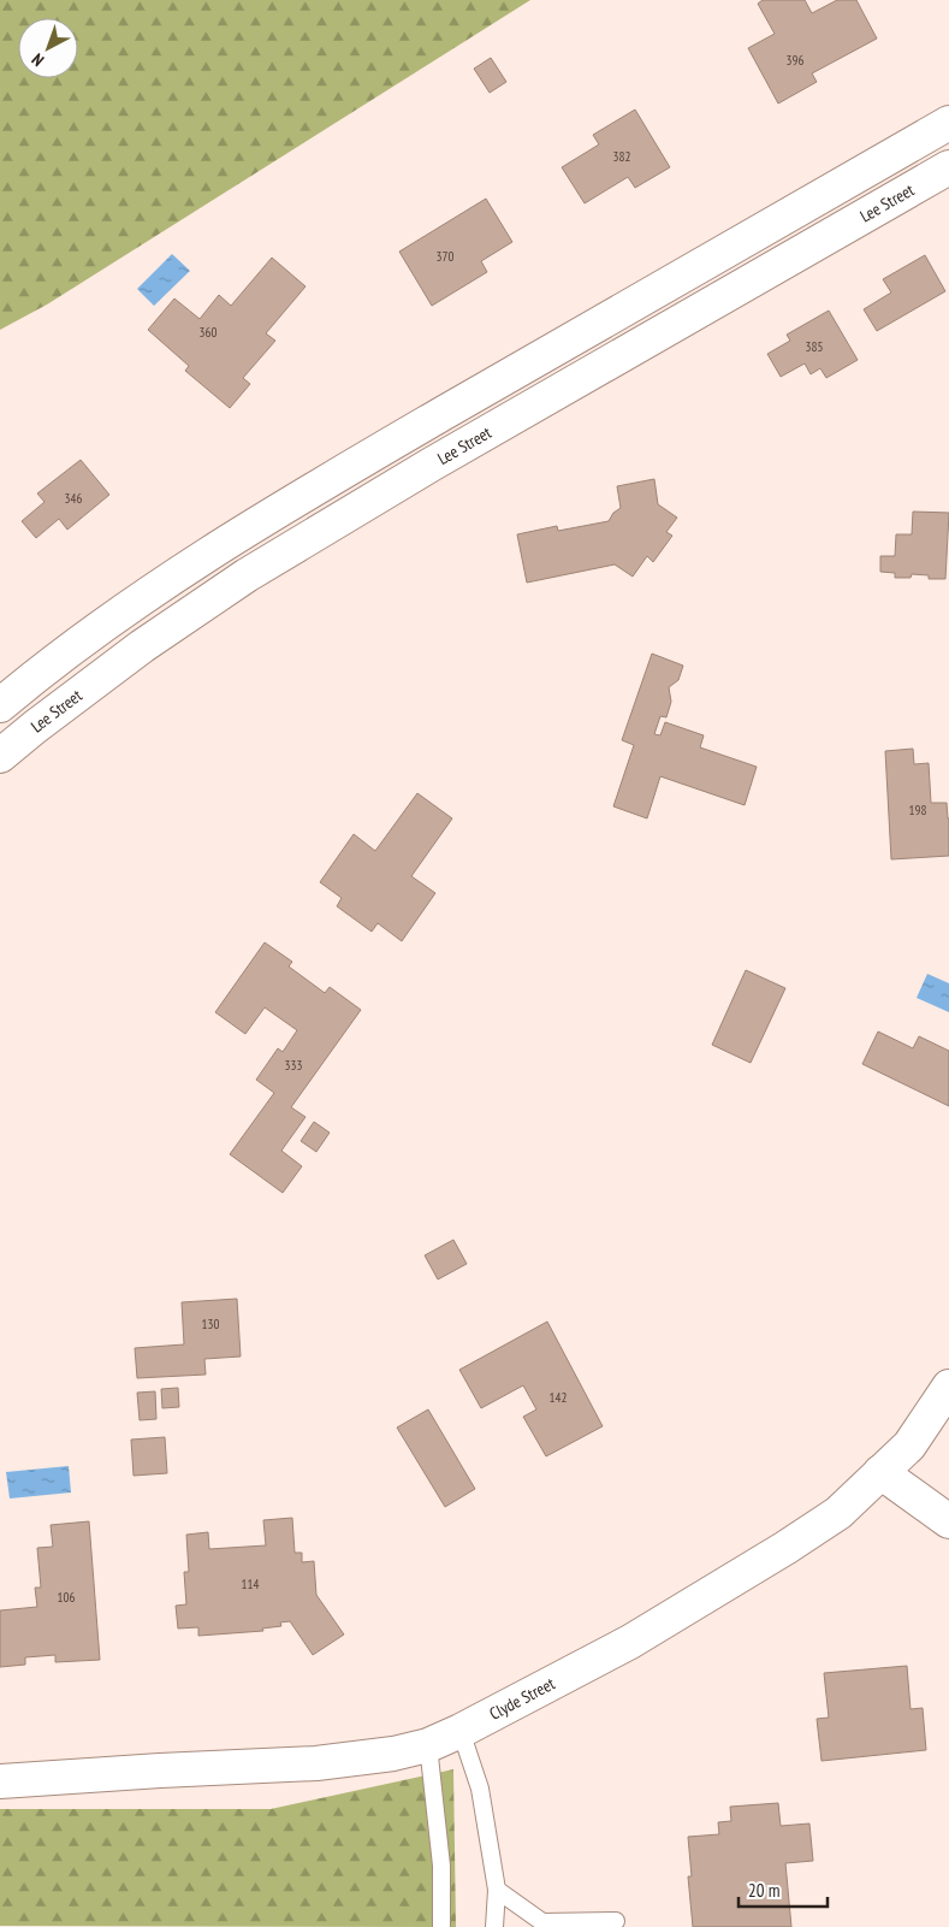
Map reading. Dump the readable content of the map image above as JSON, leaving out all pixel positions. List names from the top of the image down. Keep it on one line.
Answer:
{"streets":{"main road":["Lee Street","Clyde Street"]},"house_numbers":["396","382","370","360","385","346","198","333","130","142","114","106"],"scale_bar":"20 m","north":"bottom left"}
